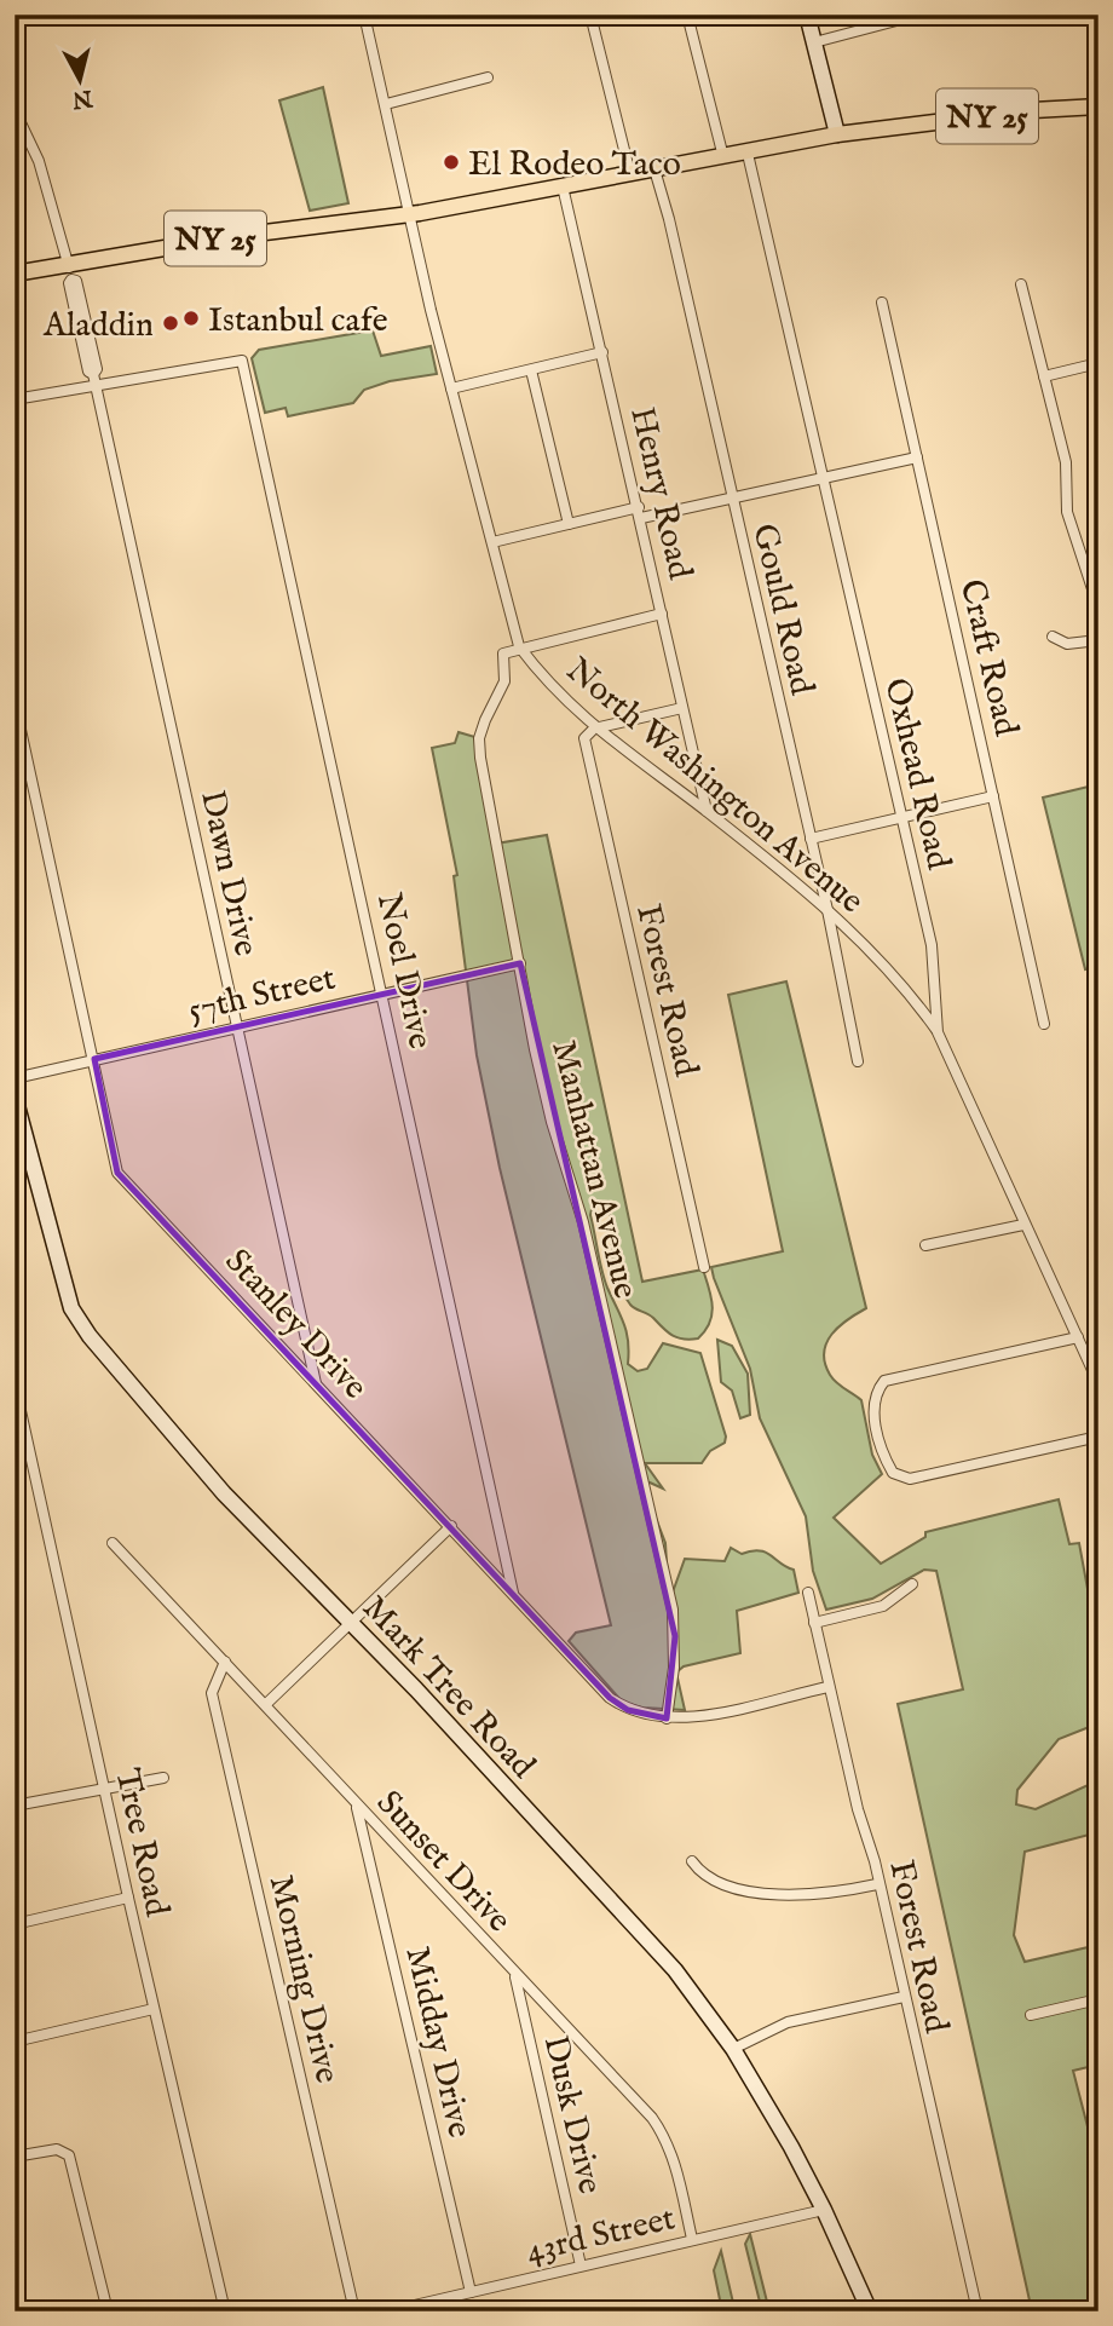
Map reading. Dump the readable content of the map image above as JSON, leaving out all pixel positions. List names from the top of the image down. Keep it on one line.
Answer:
{"streets":{"main road":["NY 25"],"street":["Henry Road","Gould Road","Craft Road","Oxhead Road","North Washington Avenue","Dawn Drive","Noel Drive","Forest Road","57th Street","Manhattan Avenue","Stanley Drive","Mark Tree Road","Tree Road","Sunset Drive","Morning Drive","Midday Drive","Dusk Drive","43rd Street"]},"crossings":[["NY 25","Henry Road"],["NY 25","Gould Road"],["NY 25","Oxhead Road"],["NY 25","North Washington Avenue"],["NY 25","Dawn Drive"],["Henry Road","North Washington Avenue"],["Gould Road","North Washington Avenue"],["Oxhead Road","North Washington Avenue"],["North Washington Avenue","Forest Road"],["North Washington Avenue","Manhattan Avenue"],["Dawn Drive","Noel Drive"],["Dawn Drive","57th Street"],["Dawn Drive","Stanley Drive"],["Noel Drive","57th Street"],["Noel Drive","Stanley Drive"],["Forest Road","Stanley Drive"],["57th Street","Manhattan Avenue"],["57th Street","Stanley Drive"],["Manhattan Avenue","Stanley Drive"],["Mark Tree Road","43rd Street"],["Sunset Drive","Morning Drive"],["Sunset Drive","Midday Drive"],["Sunset Drive","Dusk Drive"],["Sunset Drive","43rd Street"],["Midday Drive","43rd Street"],["Dusk Drive","43rd Street"]],"places":["El Rodeo Taco","Istanbul cafe","Aladdin"],"north":"bottom"}
